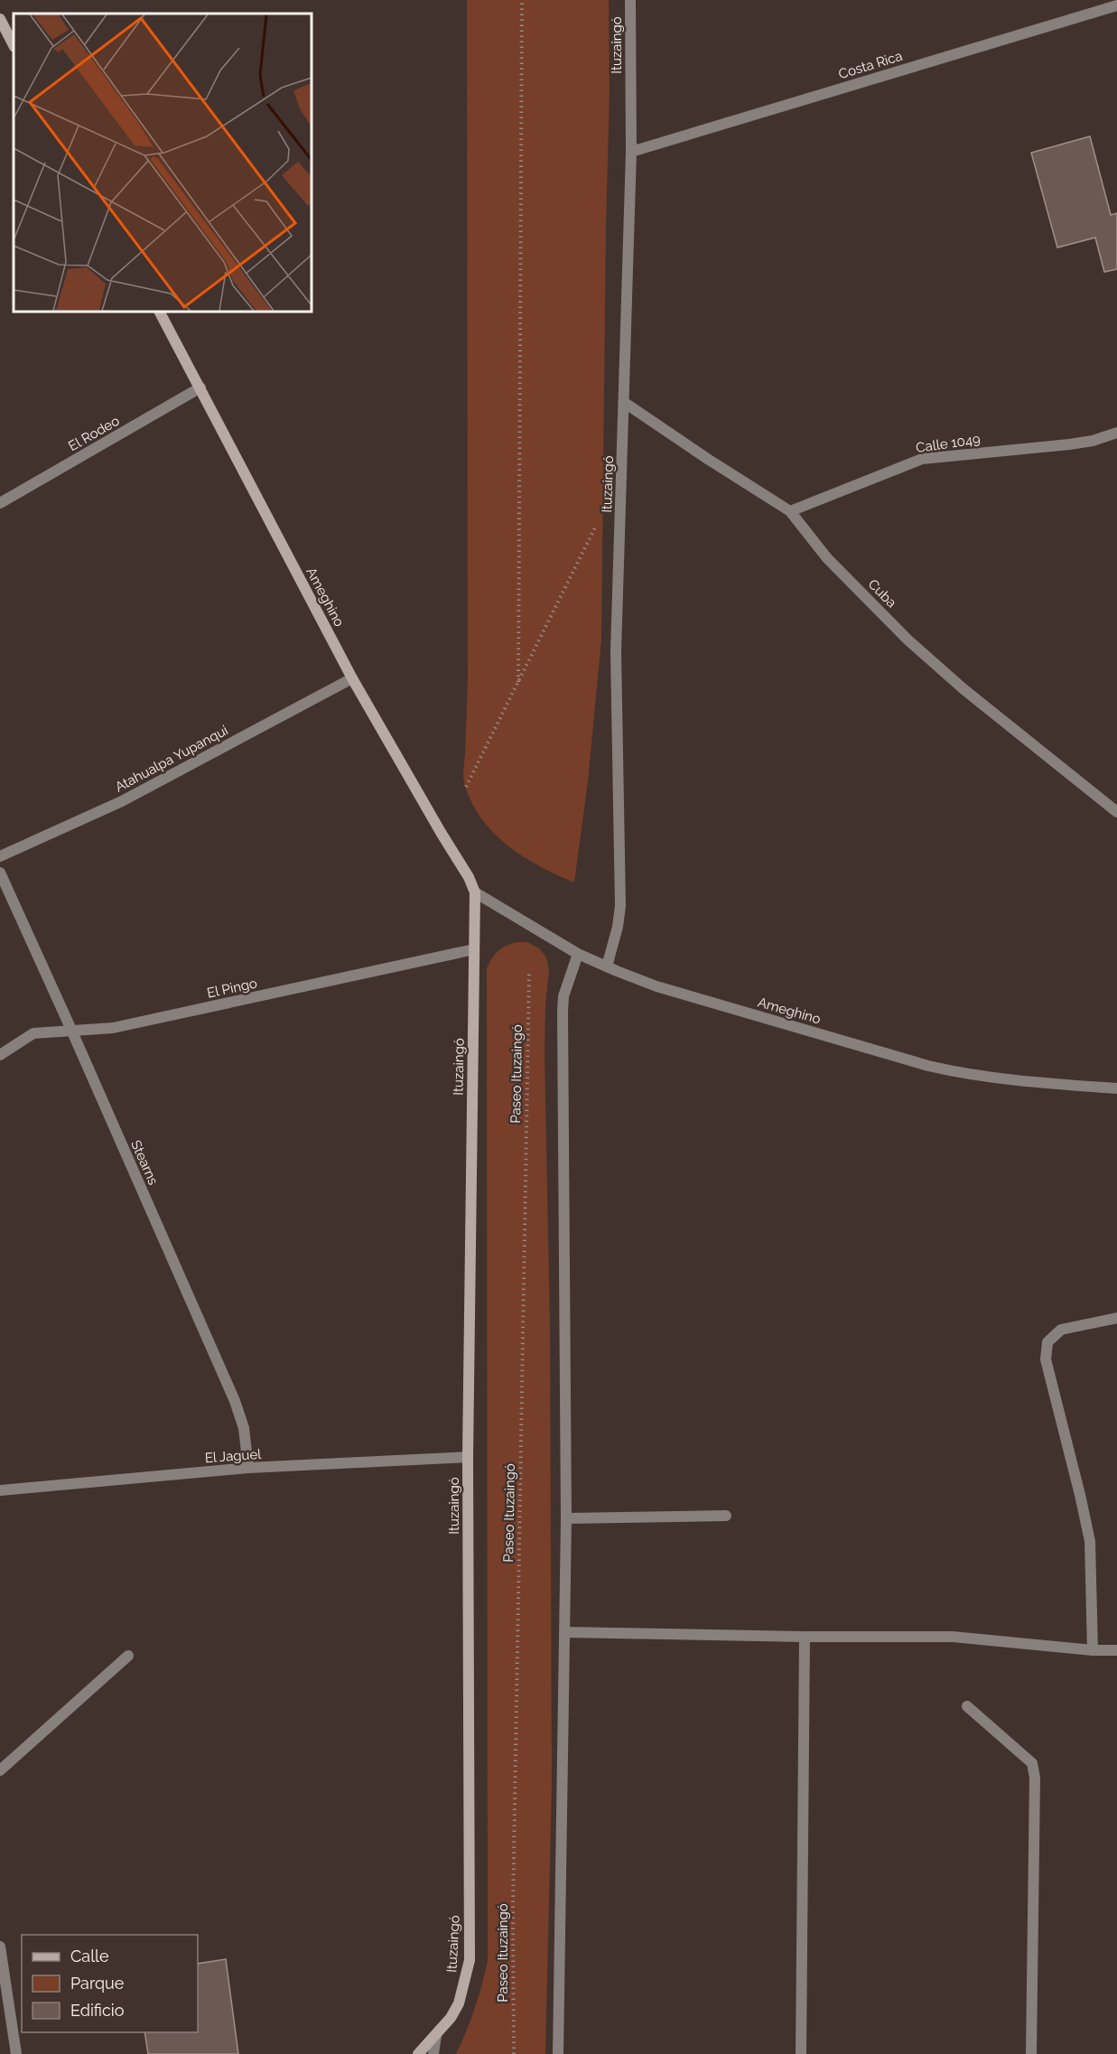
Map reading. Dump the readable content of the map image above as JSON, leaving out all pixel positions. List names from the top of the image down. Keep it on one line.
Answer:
{"streets":{"street":["Ituzaingó","Costa Rica","El Rodeo","Calle 1049","Cuba","Ameghino","Atahualpa Yupanqui","El Pingo","Stearns","El Jaguel"],"path":["Paseo Ituzaingó"]},"crossings":[["Ituzaingó","Costa Rica"],["Ituzaingó","Cuba"],["Ituzaingó","Ameghino"],["Ituzaingó","El Pingo"],["Ituzaingó","El Jaguel"],["El Rodeo","Ameghino"],["Calle 1049","Cuba"],["Ameghino","Atahualpa Yupanqui"],["Ameghino","El Pingo"],["El Pingo","Stearns"],["Stearns","El Jaguel"]],"legend":["Calle","Parque","Edificio"]}
